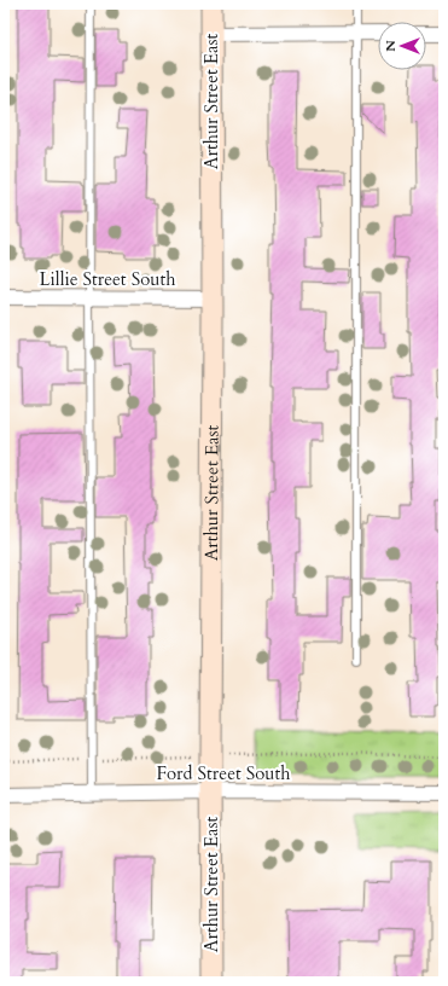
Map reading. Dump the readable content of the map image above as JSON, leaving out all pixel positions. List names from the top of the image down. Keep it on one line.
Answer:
{"streets":{"main road":["Arthur Street East"],"street":["Lillie Street South","Ford Street South"]},"crossings":[["Arthur Street East","Lillie Street South"],["Arthur Street East","Ford Street South"]],"north":"left"}
